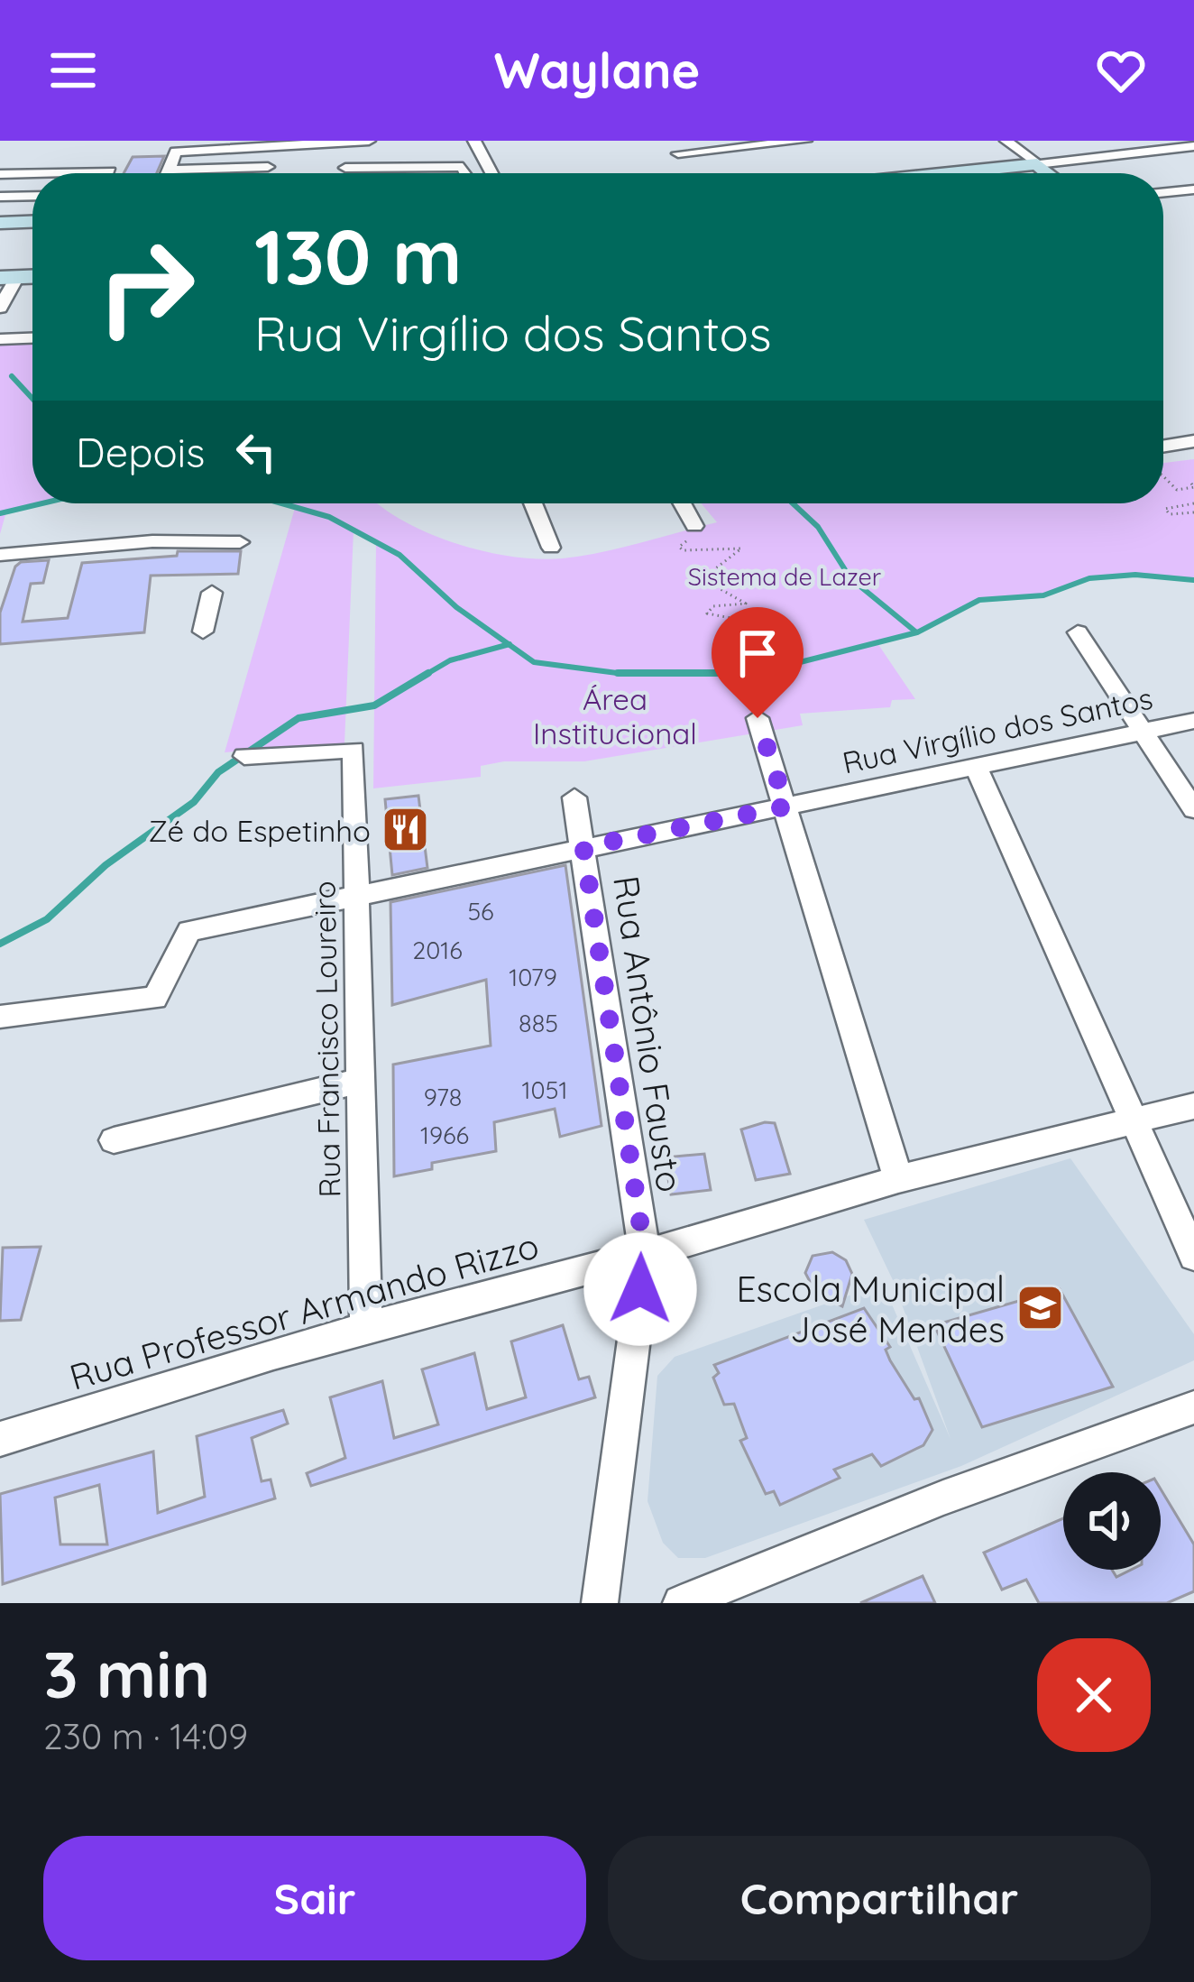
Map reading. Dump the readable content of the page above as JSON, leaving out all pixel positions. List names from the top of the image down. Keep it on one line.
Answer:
{"streets":{"street":["Rua Virgílio dos Santos","Rua Antônio Fausto","Rua Francisco Loureiro","Rua Professor Armando Rizzo"]},"crossings":[["Rua Virgílio dos Santos","Rua Antônio Fausto"],["Rua Virgílio dos Santos","Rua Francisco Loureiro"],["Rua Antônio Fausto","Rua Professor Armando Rizzo"],["Rua Francisco Loureiro","Rua Professor Armando Rizzo"]],"parks":["Sistema de Lazer","Área Institucional"],"places":{"restaurant":["Zé do Espetinho"],"school or university":["Escola Municipal José Mendes"]},"house_numbers":["56","2016","1079","885","1051","978","1966"],"page":{"header":"Waylane","turn":["130 m","Rua Virgílio dos Santos"],"then":"Depois","heading":["3 min","230 m · 14:09"],"buttons":["Sair","Compartilhar"]}}
